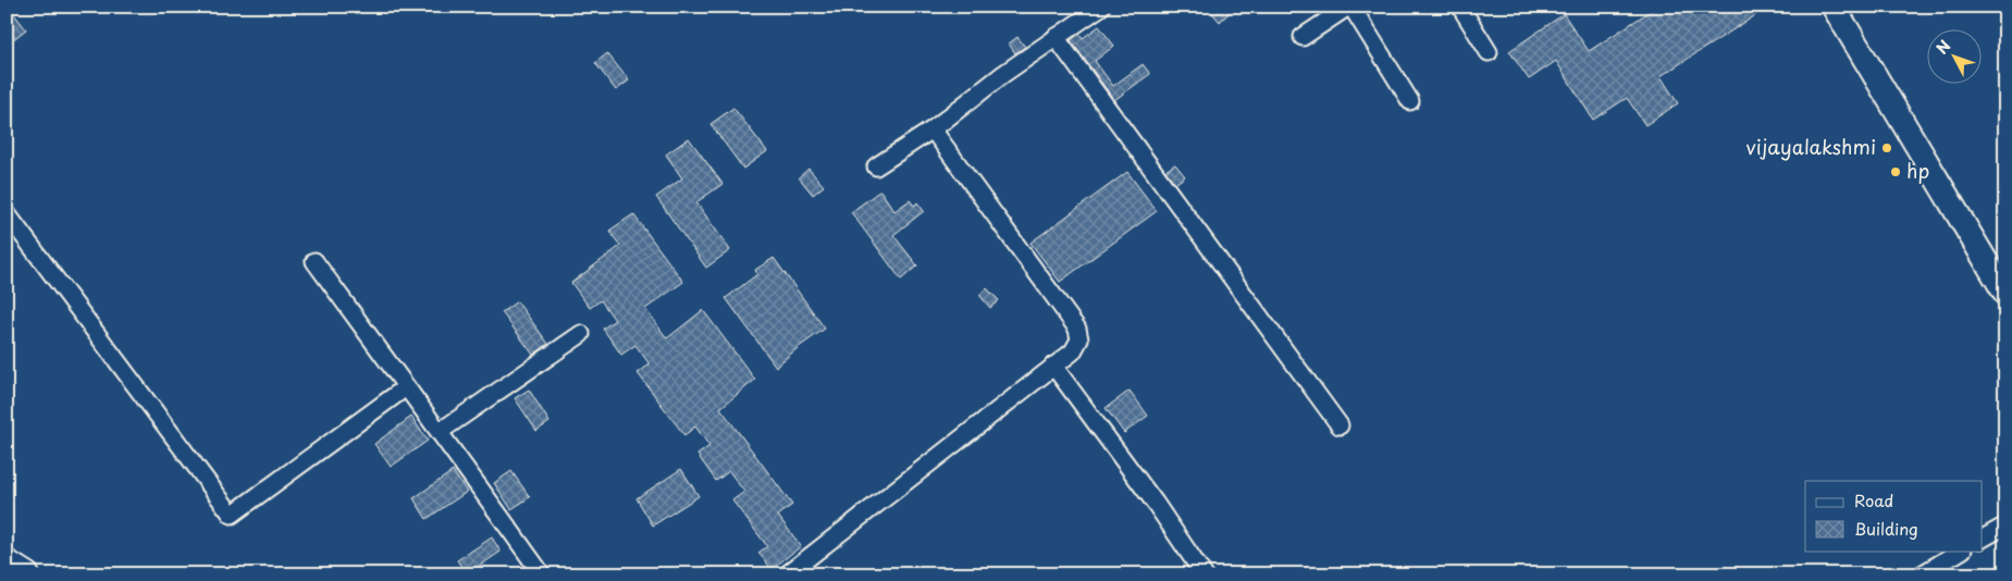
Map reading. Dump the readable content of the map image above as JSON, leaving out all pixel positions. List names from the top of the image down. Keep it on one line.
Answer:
{"places":["vijayalakshmi","hp"],"legend":["Road","Building"],"north":"top left"}
